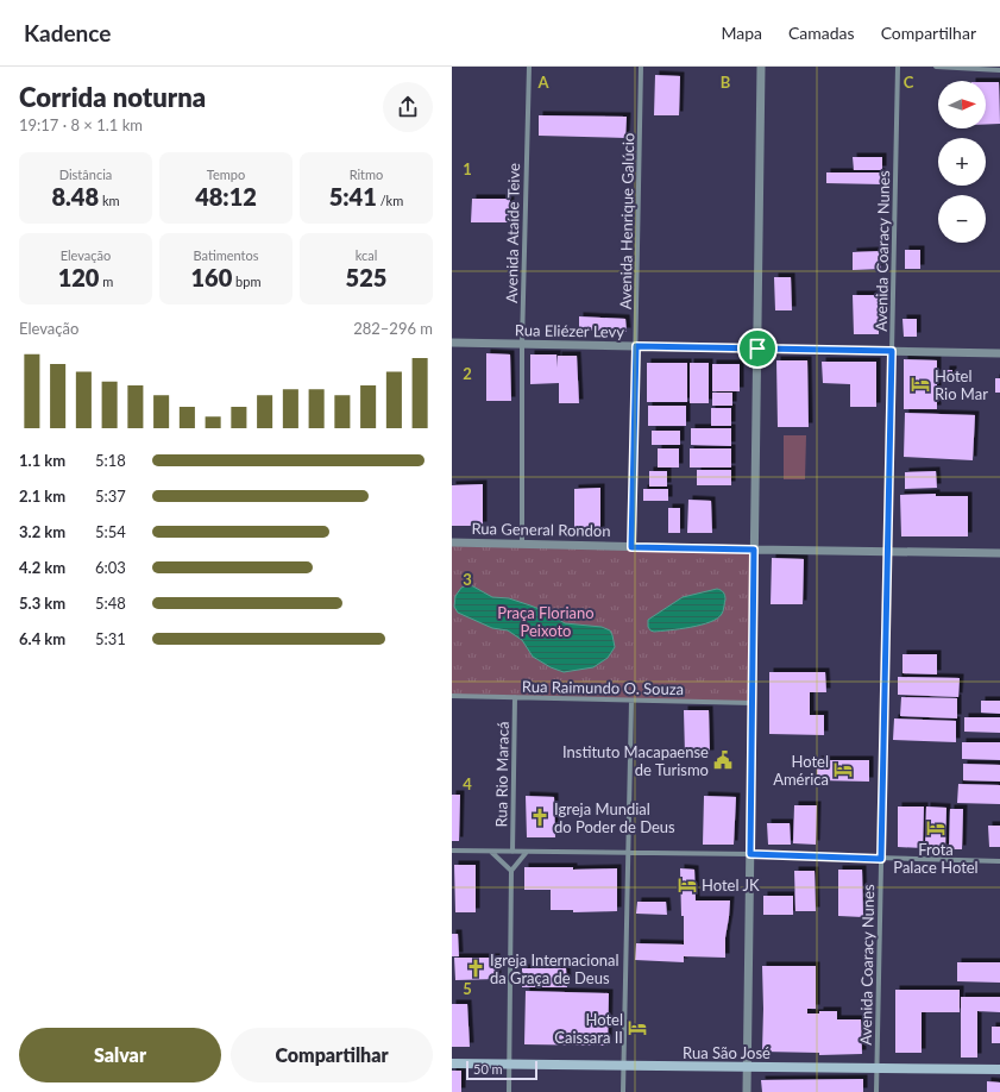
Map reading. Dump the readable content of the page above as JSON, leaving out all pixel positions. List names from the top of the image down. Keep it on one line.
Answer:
{"streets":{"main road":["Rua São José"],"street":["Avenida Henrique Galúcio","Avenida Ataíde Teive","Avenida Coaracy Nunes","Rua Eliézer Levy","Rua General Rondon","Rua Raimundo O. Souza","Rua Rio Maracá"]},"crossings":[["Avenida Henrique Galúcio","Rua Eliézer Levy"],["Avenida Henrique Galúcio","Rua General Rondon"],["Avenida Ataíde Teive","Rua Eliézer Levy"],["Avenida Ataíde Teive","Rua General Rondon"],["Avenida Coaracy Nunes","Rua Eliézer Levy"],["Avenida Coaracy Nunes","Rua General Rondon"],["Avenida Coaracy Nunes","Rua São José"],["Rua Raimundo O. Souza","Rua Rio Maracá"]],"parks":["Praça Floriano Peixoto"],"places":{"hotel":["Hotel Rio Mar","Hotel América","Frota Palace Hotel","Hotel JK","Hotel Caissara II"],"public building":["Instituto Macapaense de Turismo"],"church":["Igreja Mundial do Poder de Deus","Igreja Internacional da Graça de Deus"]},"scale_bar":"50 m","north":"right","page":{"header":"Kadence","nav":["Mapa","Camadas","Compartilhar"],"heading":["Corrida noturna","19:17 · 8 × 1.1 km"],"map_buttons":["+","−"],"stats":[["Distância","8.48 km"],["Tempo","48:12"],["Ritmo","5:41 /km"],["Elevação","120 m"],["Batimentos","160 bpm"],["kcal","525"]],"chart":["Elevação","282–296 m"],"list":[{"name":"1.1 km","note":"5:18"},{"name":"2.1 km","note":"5:37"},{"name":"3.2 km","note":"5:54"},{"name":"4.2 km","note":"6:03"},{"name":"5.3 km","note":"5:48"},{"name":"6.4 km","note":"5:31"}],"buttons":["Salvar","Compartilhar"],"scale":"50 m"},"grid":{"columns":["A","B","C"],"rows":["1","2","3","4","5"]}}
